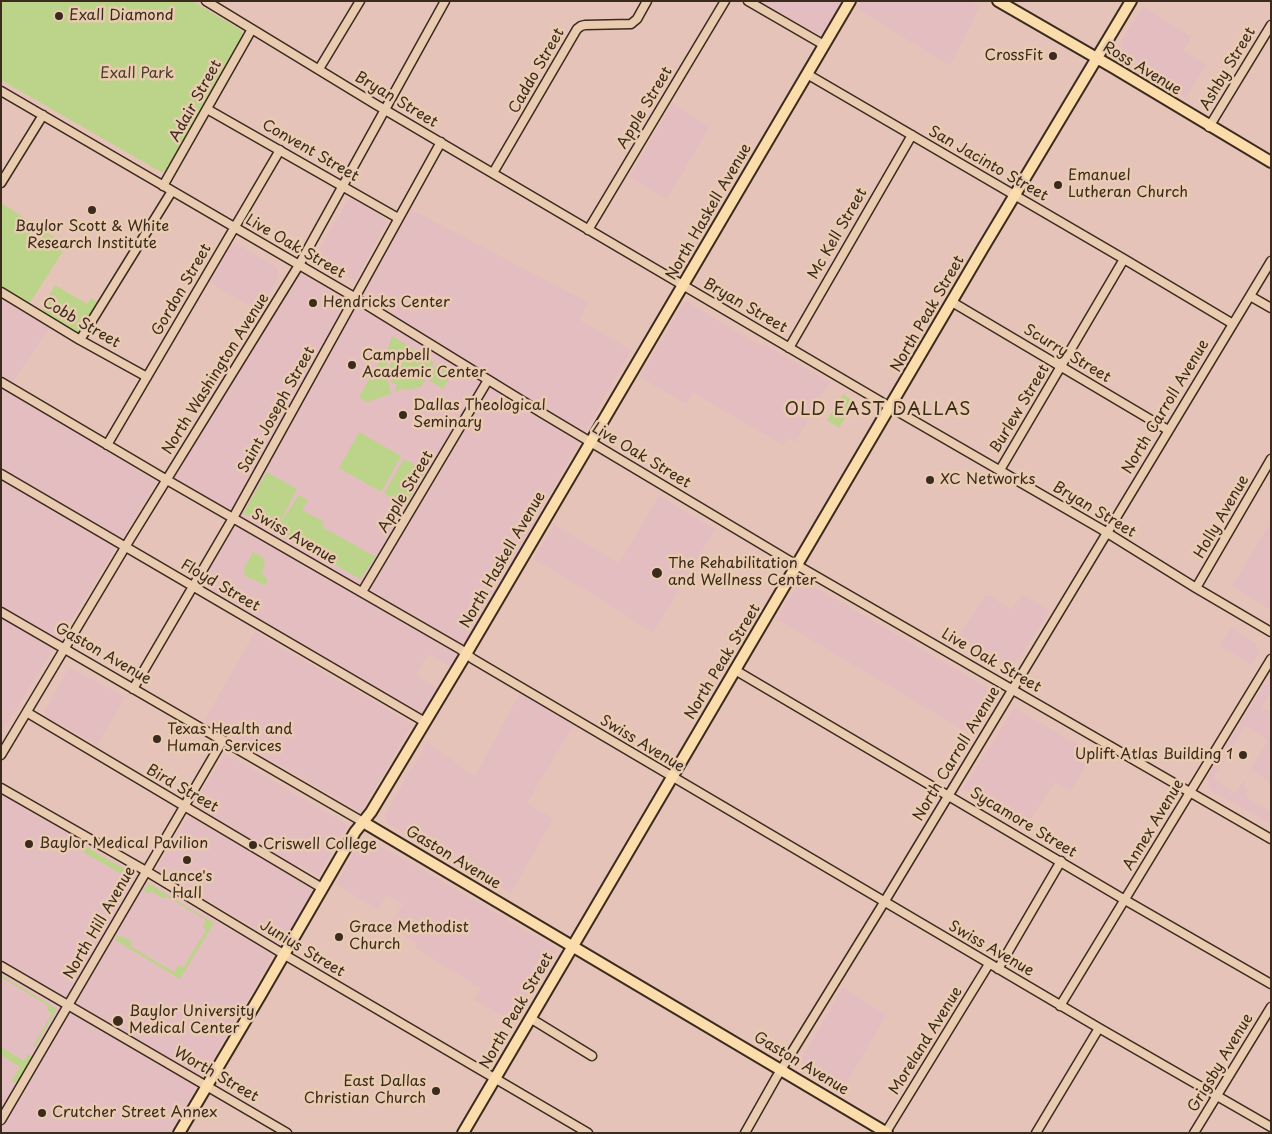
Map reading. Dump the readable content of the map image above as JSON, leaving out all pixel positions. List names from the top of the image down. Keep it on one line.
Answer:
{"streets":{"main road":["Ross Avenue","North Haskell Avenue","North Peak Street","Gaston Avenue"],"street":["Ashby Street","Caddo Street","Bryan Street","Adair Street","Apple Street","Convent Street","San Jacinto Street","Mc Kell Street","Live Oak Street","Gordon Street","Cobb Street","Scurry Street","North Washington Avenue","North Carroll Avenue","Burlew Street","Saint Joseph Street","Holly Avenue","Swiss Avenue","Floyd Street","Bird Street","Sycamore Street","Annex Avenue","North Hill Avenue","Junius Street","Moreland Avenue","Grigsby Avenue","Worth Street"]},"crossings":[["Ross Avenue","Ashby Street"],["Ross Avenue","North Peak Street"],["Caddo Street","Bryan Street"],["Bryan Street","Adair Street"],["Bryan Street","Apple Street"],["Bryan Street","North Haskell Avenue"],["Bryan Street","Mc Kell Street"],["Bryan Street","North Peak Street"],["Bryan Street","North Washington Avenue"],["Bryan Street","North Carroll Avenue"],["Bryan Street","Burlew Street"],["Bryan Street","Saint Joseph Street"],["Bryan Street","Holly Avenue"],["Adair Street","Convent Street"],["Adair Street","Live Oak Street"],["Apple Street","Live Oak Street"],["Apple Street","Swiss Avenue"],["Convent Street","Gordon Street"],["Convent Street","North Washington Avenue"],["Convent Street","Saint Joseph Street"],["San Jacinto Street","North Haskell Avenue"],["San Jacinto Street","Mc Kell Street"],["San Jacinto Street","North Peak Street"],["San Jacinto Street","North Carroll Avenue"],["San Jacinto Street","Burlew Street"],["North Haskell Avenue","Live Oak Street"],["North Haskell Avenue","Swiss Avenue"],["North Haskell Avenue","Floyd Street"],["North Haskell Avenue","Gaston Avenue"],["North Haskell Avenue","Bird Street"],["North Haskell Avenue","Junius Street"],["North Haskell Avenue","Worth Street"],["Live Oak Street","Gordon Street"],["Live Oak Street","North Peak Street"],["Live Oak Street","North Washington Avenue"],["Live Oak Street","North Carroll Avenue"],["Live Oak Street","Saint Joseph Street"],["Live Oak Street","Annex Avenue"],["Gordon Street","Cobb Street"],["Gordon Street","Swiss Avenue"],["North Peak Street","Scurry Street"],["North Peak Street","Swiss Avenue"],["North Peak Street","Gaston Avenue"],["North Peak Street","Sycamore Street"],["North Peak Street","Junius Street"],["Scurry Street","North Carroll Avenue"],["Scurry Street","Burlew Street"],["North Washington Avenue","Swiss Avenue"],["North Washington Avenue","Floyd Street"],["North Washington Avenue","Gaston Avenue"],["North Washington Avenue","Bird Street"],["North Carroll Avenue","Swiss Avenue"],["North Carroll Avenue","Gaston Avenue"],["North Carroll Avenue","Sycamore Street"],["Saint Joseph Street","Swiss Avenue"],["Saint Joseph Street","Floyd Street"],["Saint Joseph Street","Gaston Avenue"],["Swiss Avenue","Annex Avenue"],["Swiss Avenue","Moreland Avenue"],["Swiss Avenue","Grigsby Avenue"],["Gaston Avenue","North Hill Avenue"],["Gaston Avenue","Moreland Avenue"],["Bird Street","North Hill Avenue"],["Sycamore Street","Annex Avenue"],["North Hill Avenue","Junius Street"],["North Hill Avenue","Worth Street"]],"districts":["OLD EAST DALLAS"],"parks":["Exall Park"],"places":["Exall Diamond","CrossFit","Emanuel Lutheran Church","Baylor Scott & White Research Institute","Hendricks Center","Campbell Academic Center","Dallas Theological Seminary","XC Networks","The Rehabilitation and Wellness Center","Texas Health and Human Services","Uplift Atlas Building 1","Baylor Medical Pavilion","Criswell College","Lance's Hall","Grace Methodist Church","Baylor University Medical Center","East Dallas Christian Church","Crutcher Street Annex"]}
